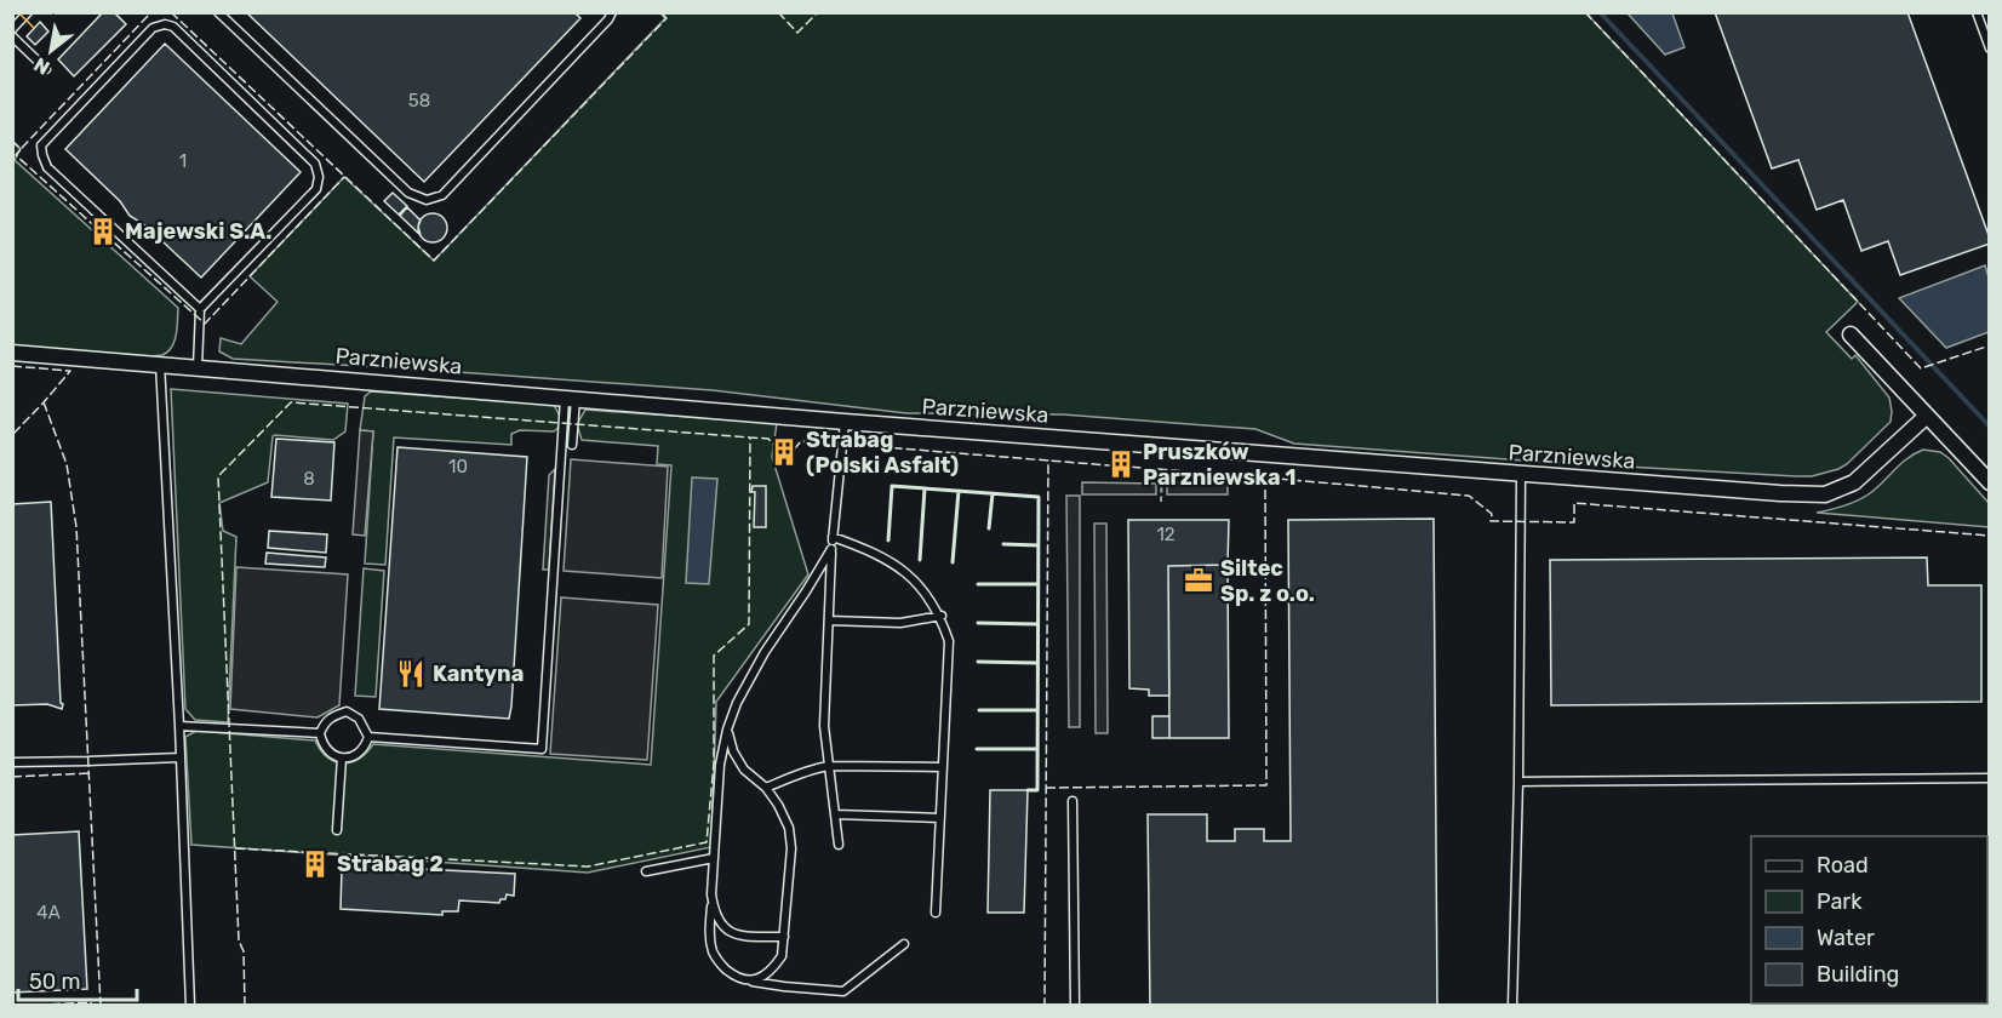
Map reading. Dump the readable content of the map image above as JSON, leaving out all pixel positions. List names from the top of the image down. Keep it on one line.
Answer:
{"streets":{"street":["Parzniewska"]},"places":{"building":["Majewski S.A.","Strabag (Polski Asfalt)","Pruszków Parzniewska 1","Strabag 2"],"office":["Siltec Sp. z o.o."],"restaurant":["Kantyna"]},"house_numbers":["58","1","10","8","12","4A"],"legend":["Road","Park","Water","Building"],"scale_bar":"50 m","north":"bottom left"}
